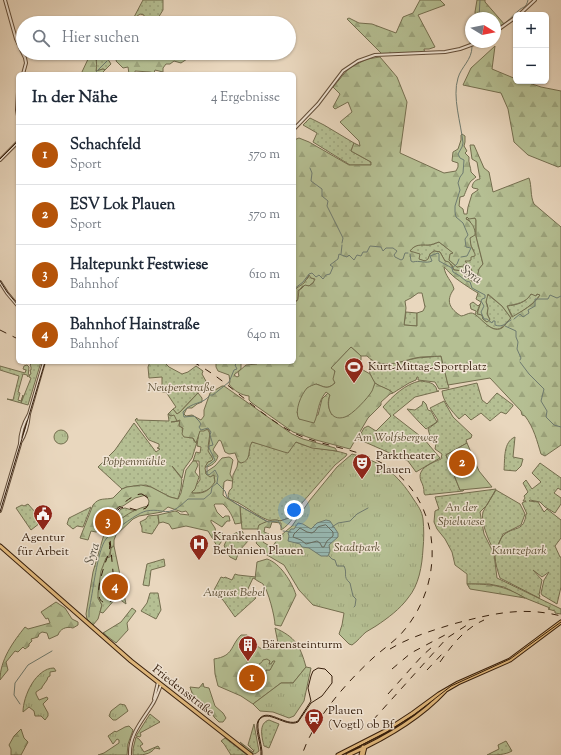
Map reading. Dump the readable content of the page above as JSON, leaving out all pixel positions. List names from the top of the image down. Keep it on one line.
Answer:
{"streets":{"main road":["Friedensstraße"]},"water":["Syra"],"parks":["Neupertstraße","Am Wolfsbergweg","Poppenmühle","An der Spielwiese","Stadtpark","Kuntzepark","August Bebel"],"places":{"sports":["Kurt-Mittag-Sportplatz"],"theatre":["Parktheater Plauen"],"public building":["Agentur für Arbeit"],"hospital":["Krankenhaus Bethanien Plauen"],"building":["Bärensteinturm"],"station":["Plauen (Vogtl) ob Bf"]},"north":"right","page":{"map_buttons":["+","−"],"search":"Hier suchen","heading":["In der Nähe","4 Ergebnisse"],"list":[{"mark":"1","name":"Schachfeld","note":"Sport","value":"570 m"},{"mark":"2","name":"ESV Lok Plauen","note":"Sport","value":"570 m"},{"mark":"3","name":"Haltepunkt Festwiese","note":"Bahnhof","value":"610 m"},{"mark":"4","name":"Bahnhof Hainstraße","note":"Bahnhof","value":"640 m"}],"pins":["2","3","4","1"]}}
